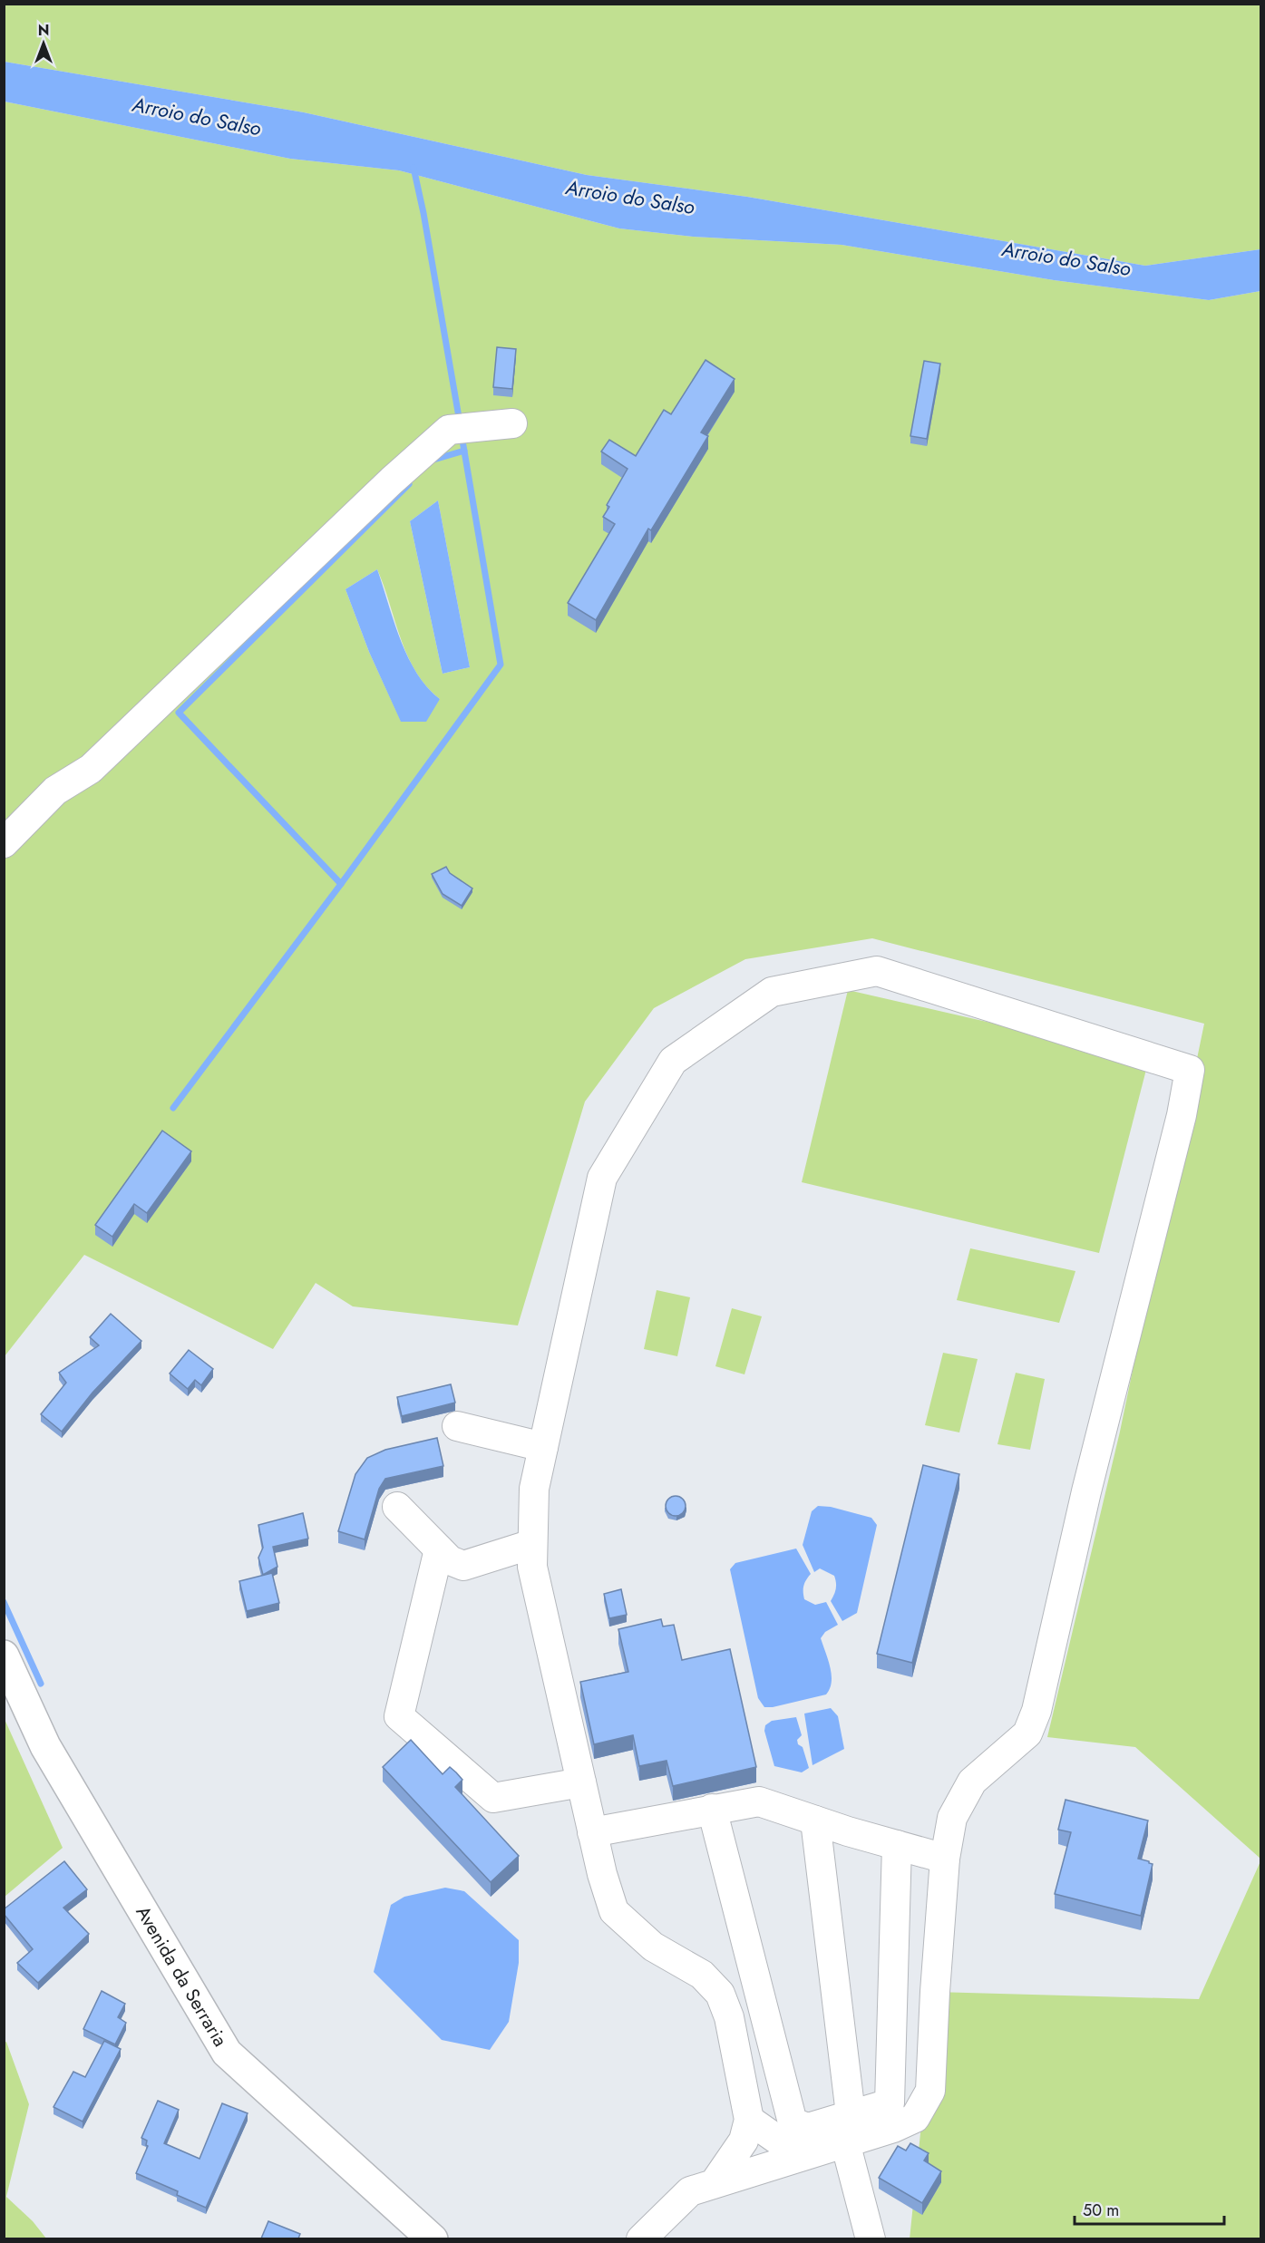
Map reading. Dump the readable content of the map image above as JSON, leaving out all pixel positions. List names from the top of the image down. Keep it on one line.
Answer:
{"streets":{"main road":["Avenida da Serraria"]},"water":["Arroio do Salso"],"scale_bar":"50 m","north":"top"}
